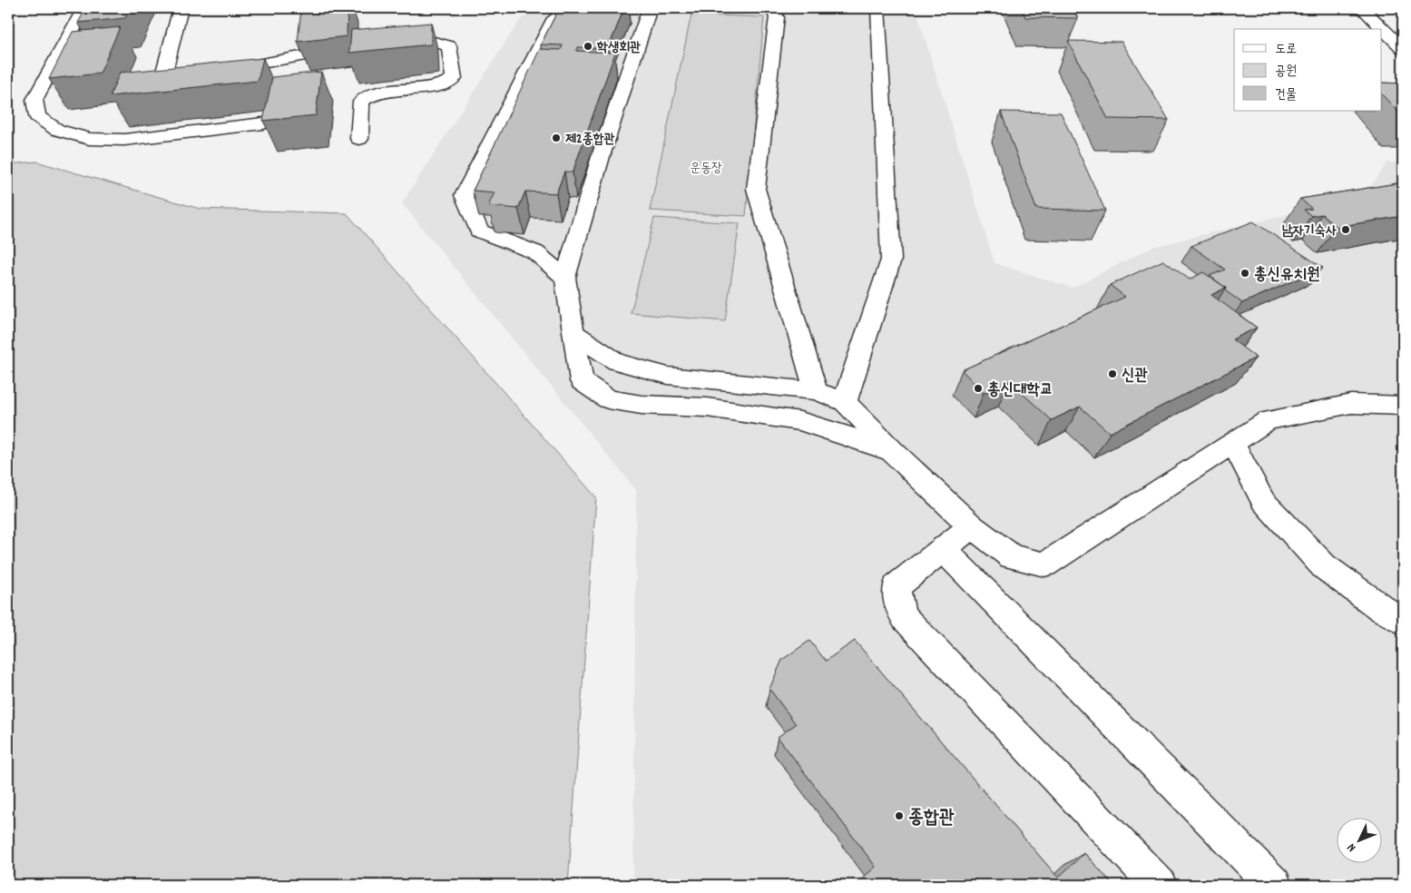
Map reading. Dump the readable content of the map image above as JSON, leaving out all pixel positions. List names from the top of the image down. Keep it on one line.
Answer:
{"parks":["운동장"],"places":["학생회관","제2종합관","남자기숙사","총신유치원","신관","총신대학교","종합관"],"legend":["도로","공원","건물"],"north":"bottom left"}
